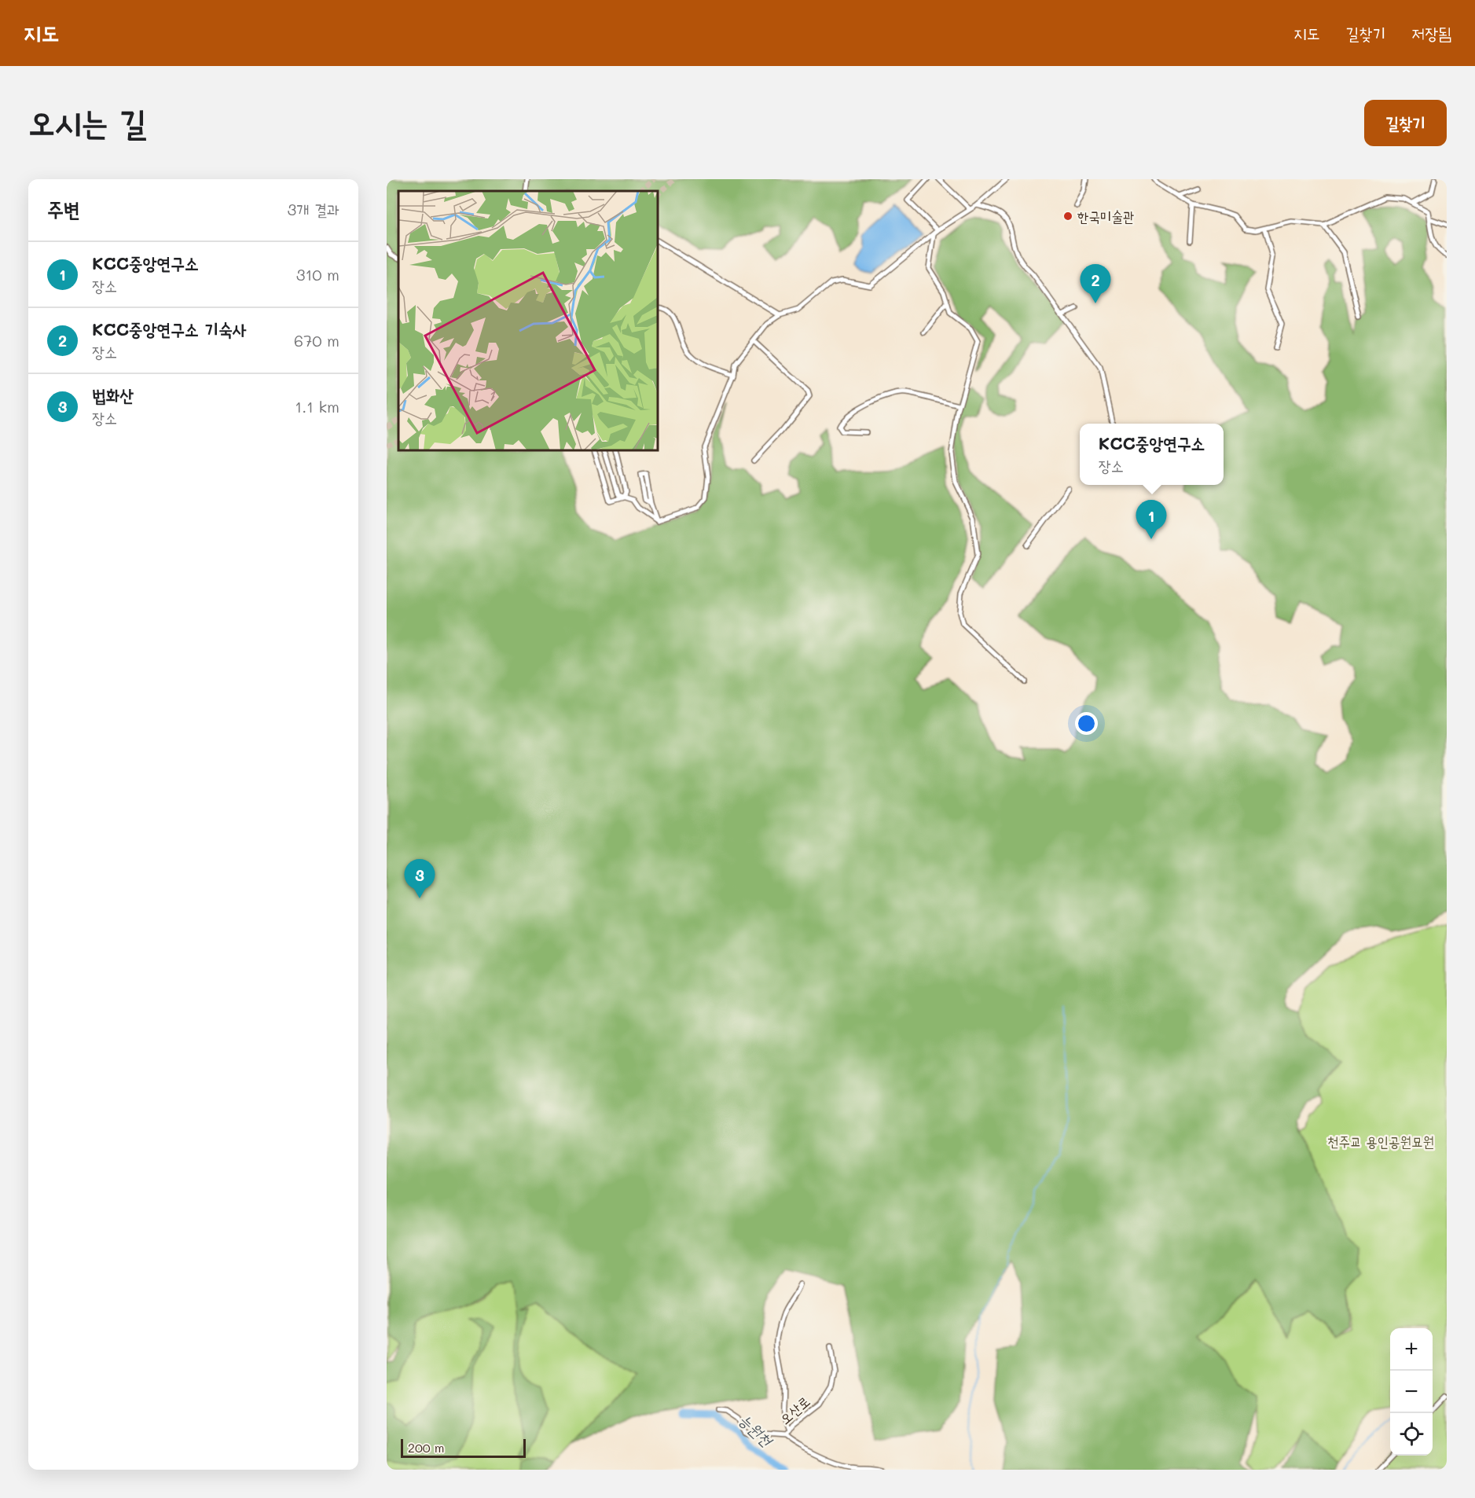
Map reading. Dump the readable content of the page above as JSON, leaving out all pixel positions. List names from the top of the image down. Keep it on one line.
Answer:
{"streets":{"street":["오산로"]},"water":["능원천"],"parks":["천주교 용인공원묘원"],"places":["한국미술관"],"scale_bar":"200 m","page":{"header":"지도","nav":["지도","길찾기","저장됨"],"title":"오시는 길","buttons":"길찾기","heading":["주변","3개 결과"],"list":[{"mark":"1","name":"KCC중앙연구소","note":"장소","value":"310 m"},{"mark":"2","name":"KCC중앙연구소 기숙사","note":"장소","value":"670 m"},{"mark":"3","name":"법화산","note":"장소","value":"1.1 km"}],"pins":["2","1","3"],"popup":["KCC중앙연구소","장소"],"map_buttons":["+","−"],"scale":"200 m"}}
